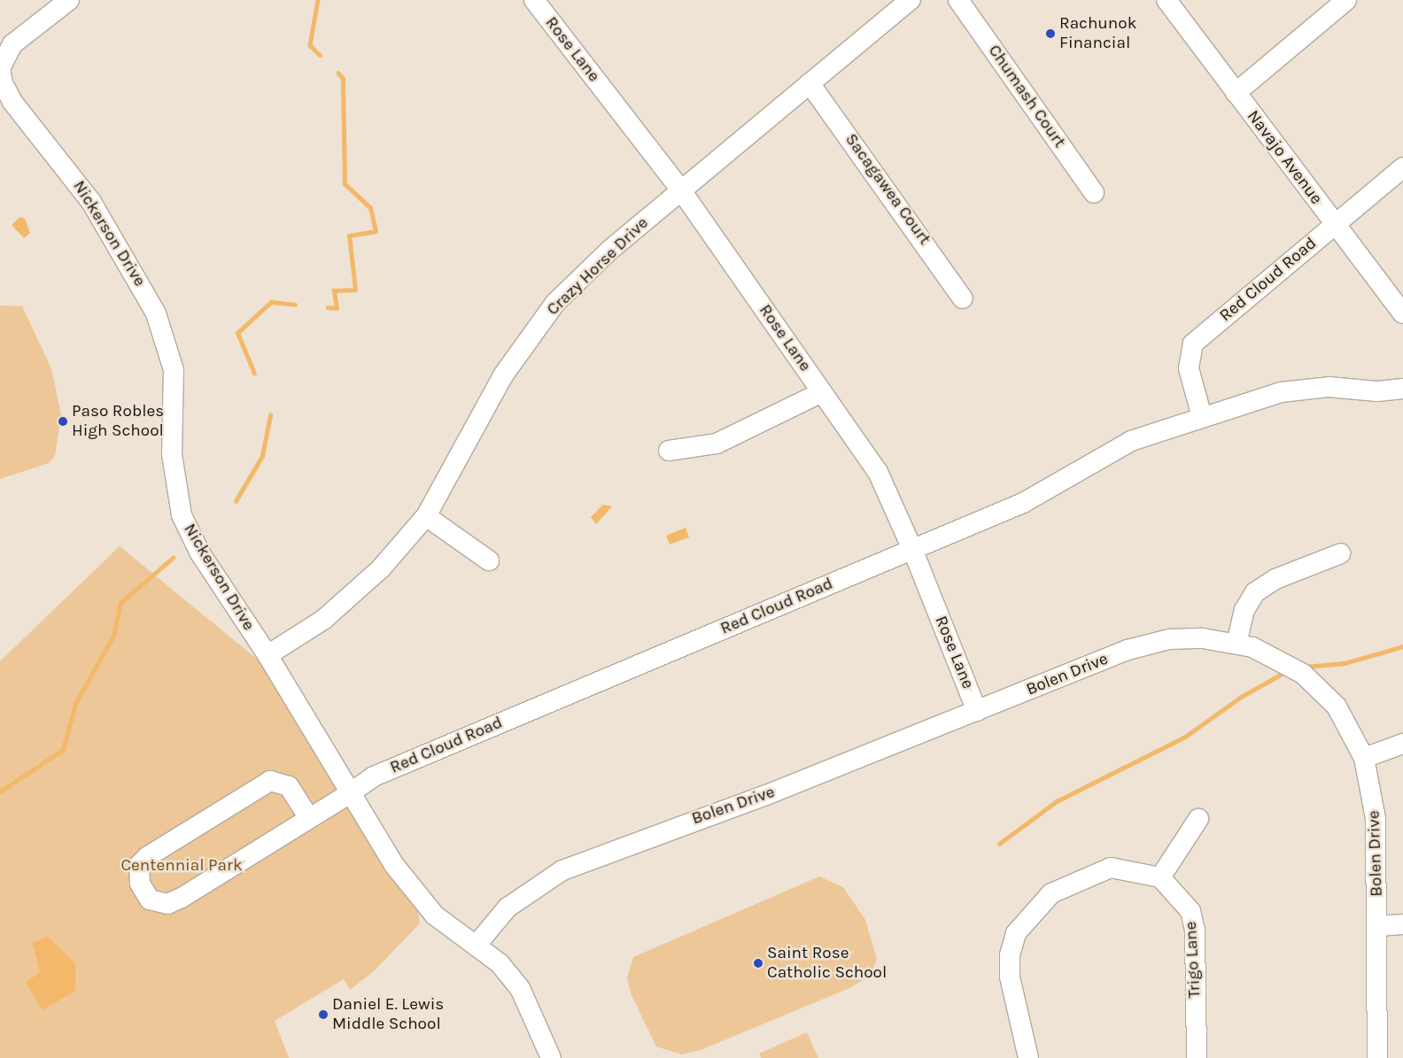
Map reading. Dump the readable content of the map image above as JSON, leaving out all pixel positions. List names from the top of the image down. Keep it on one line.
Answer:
{"streets":{"street":["Rose Lane","Chumash Court","Navajo Avenue","Sacagawea Court","Nickerson Drive","Crazy Horse Drive","Red Cloud Road","Bolen Drive","Trigo Lane"]},"crossings":[["Rose Lane","Crazy Horse Drive"],["Rose Lane","Red Cloud Road"],["Rose Lane","Bolen Drive"],["Navajo Avenue","Red Cloud Road"],["Sacagawea Court","Crazy Horse Drive"],["Nickerson Drive","Crazy Horse Drive"],["Nickerson Drive","Red Cloud Road"],["Nickerson Drive","Bolen Drive"]],"parks":["Centennial Park"],"places":["Rachunok Financial","Paso Robles High School","Saint Rose Catholic School","Daniel E. Lewis Middle School"]}
